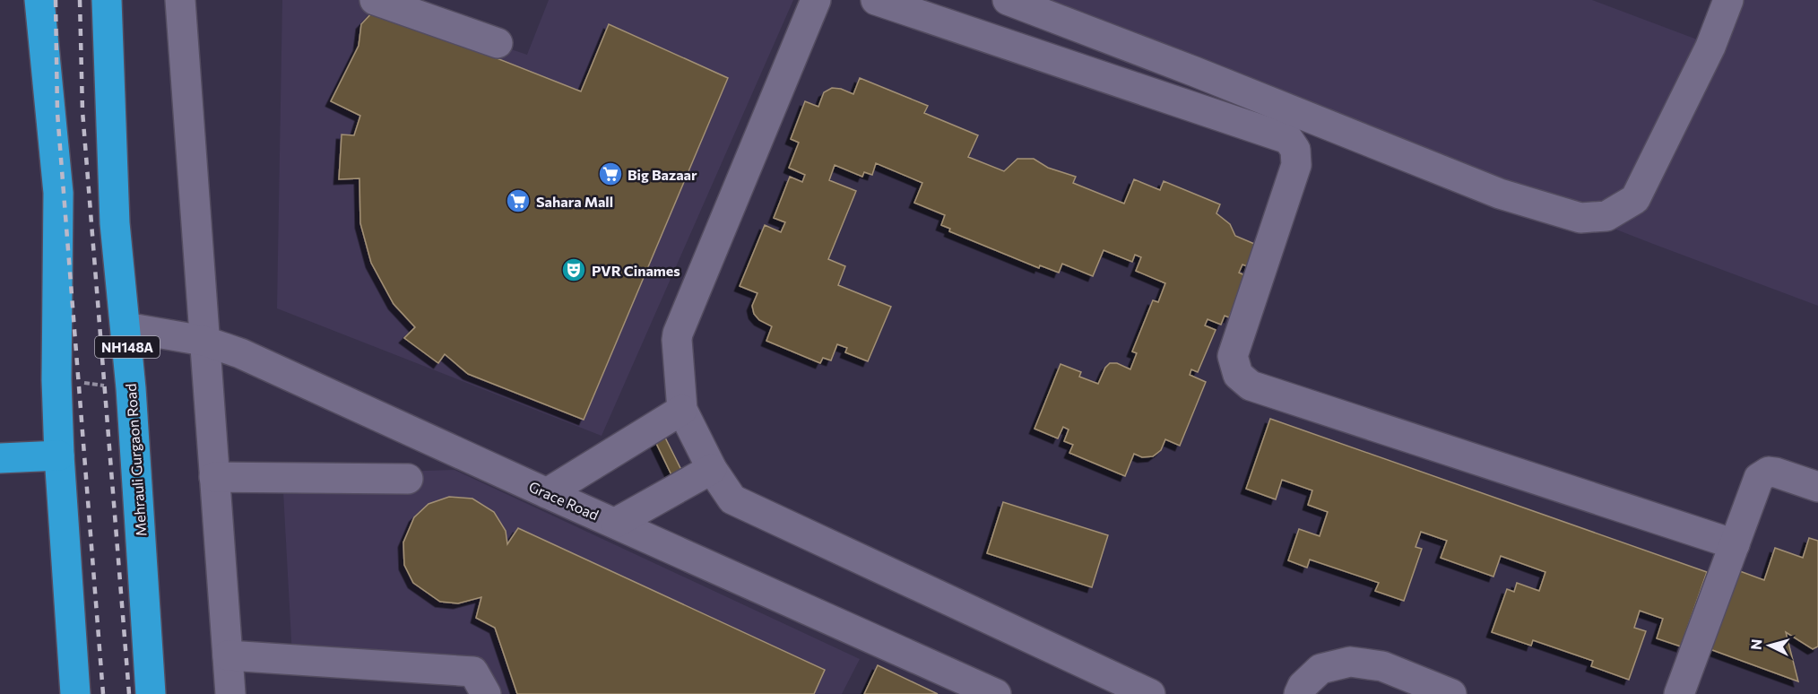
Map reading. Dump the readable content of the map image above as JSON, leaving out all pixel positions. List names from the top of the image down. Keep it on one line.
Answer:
{"streets":{"highway":["NH148A","Mehrauli Gurgaon Road"],"street":["Grace Road"]},"crossings":[["Mehrauli Gurgaon Road","Grace Road"]],"places":{"supermarket":["Big Bazaar","Sahara Mall"],"theatre":["PVR Cinames"]},"north":"left"}
